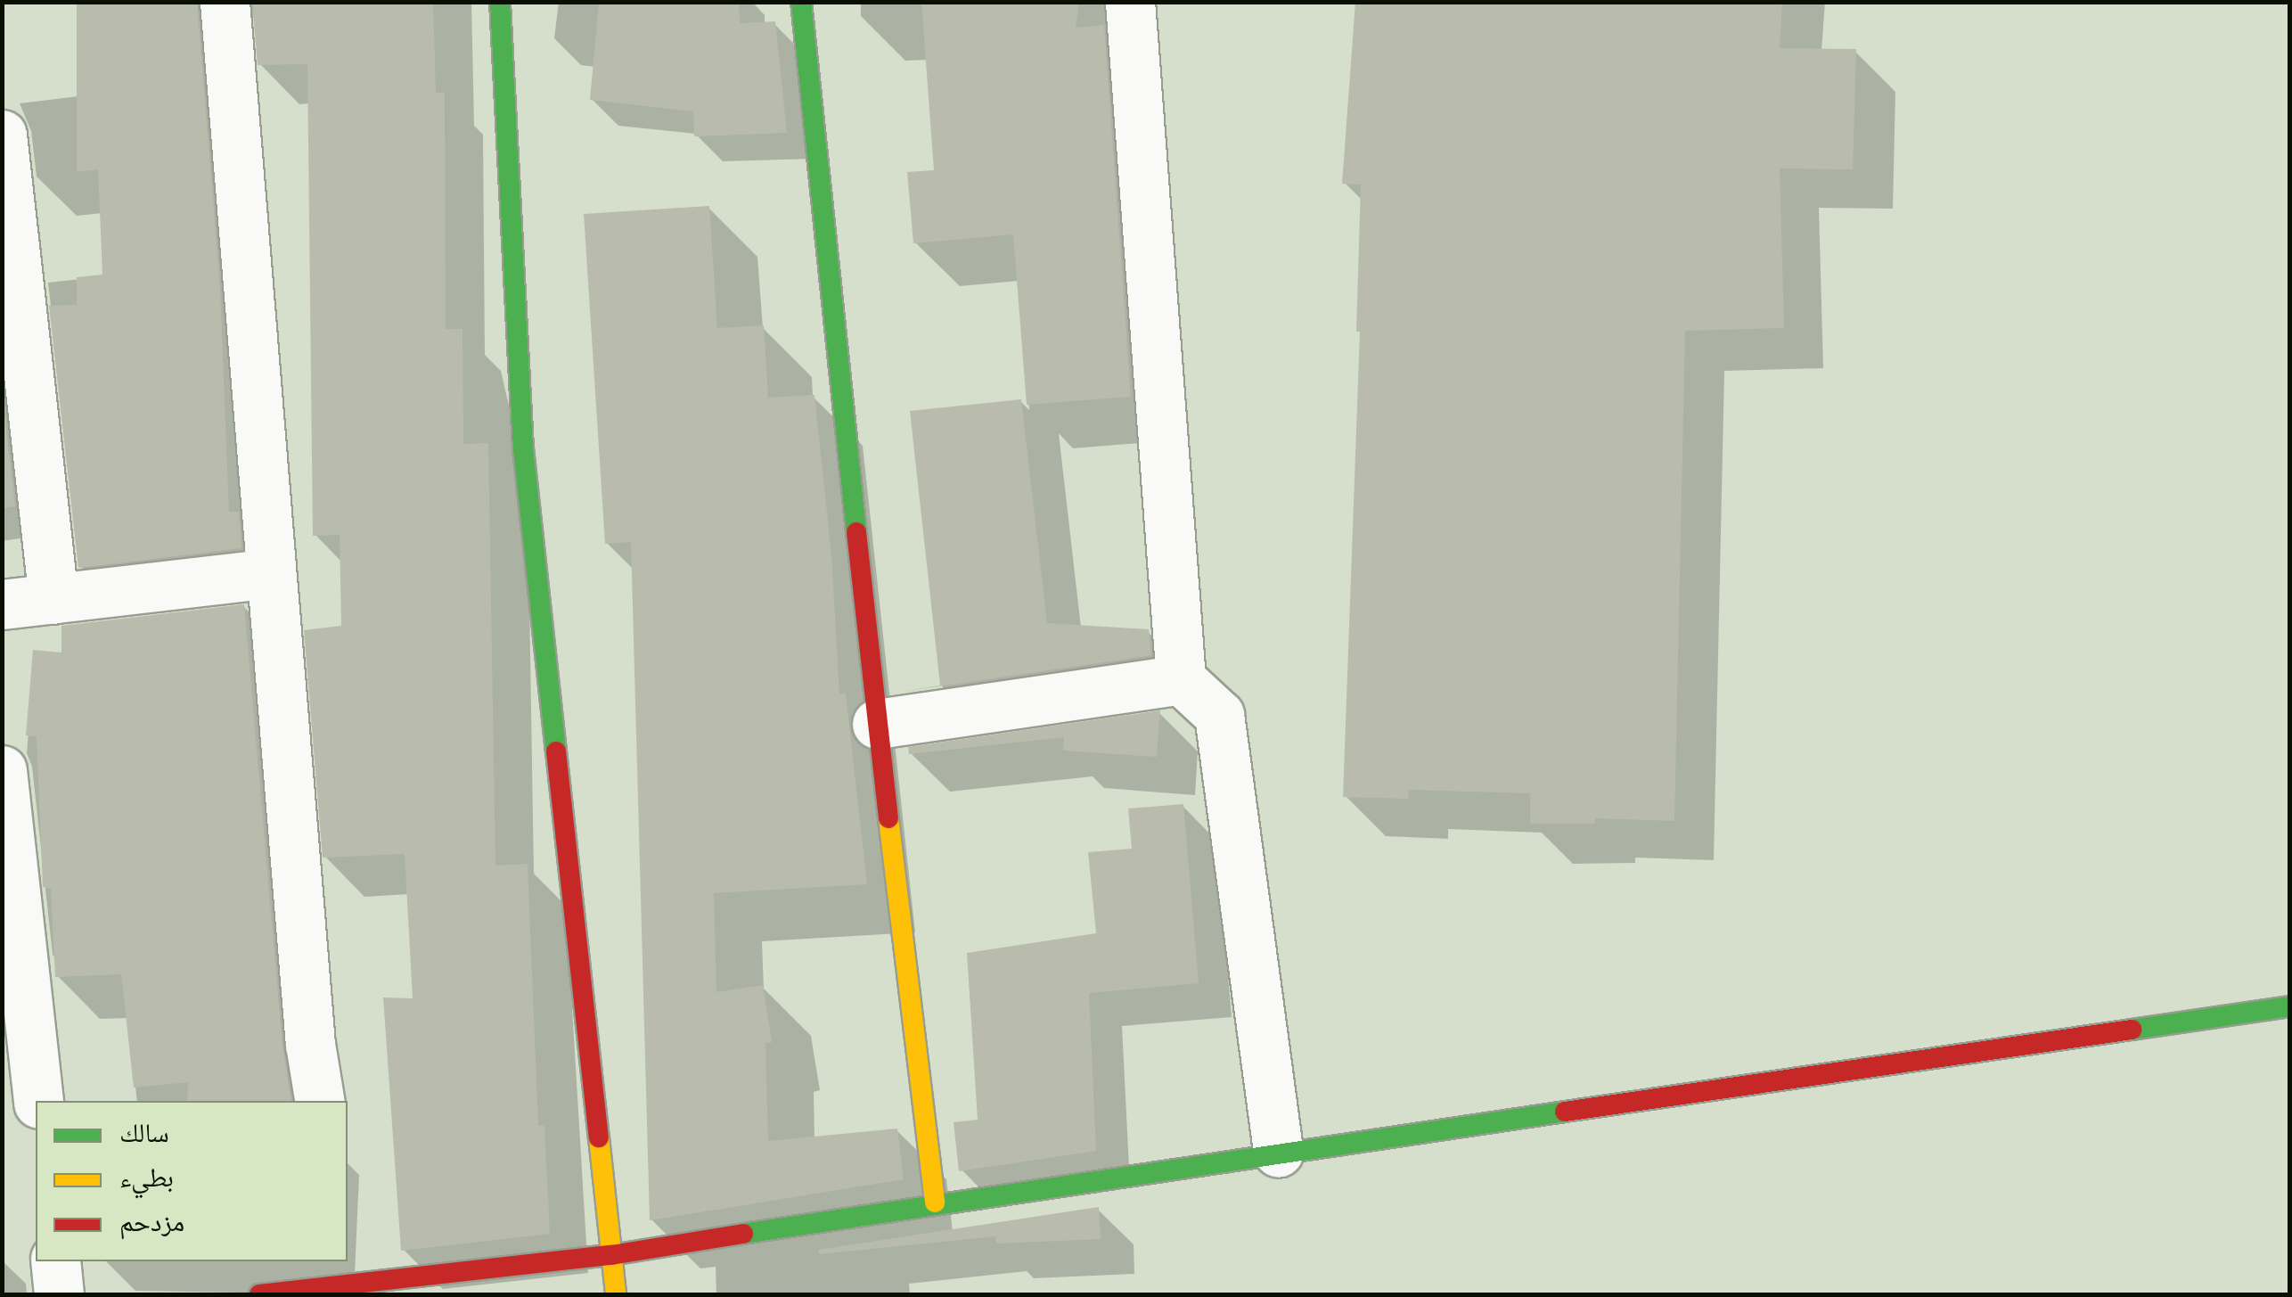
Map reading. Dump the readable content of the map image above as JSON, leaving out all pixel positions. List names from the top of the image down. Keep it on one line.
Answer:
{"legend":["سالك","بطيء","مزدحم"]}
